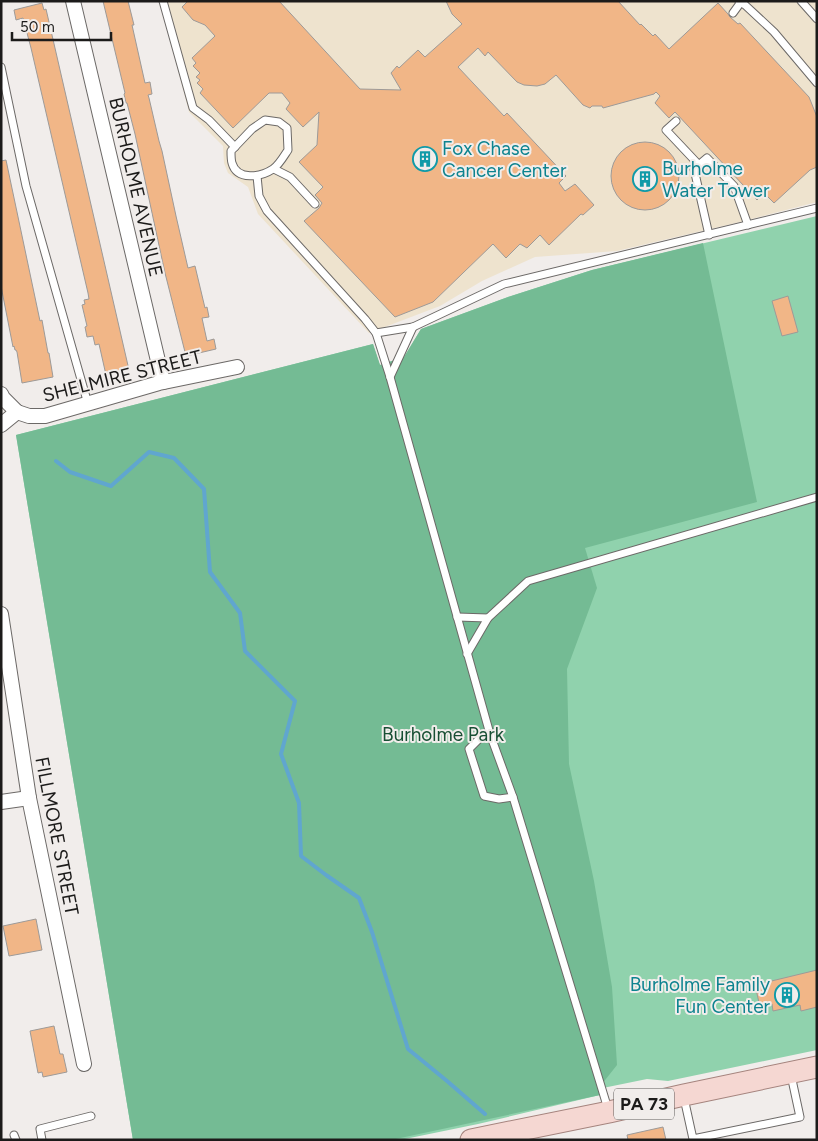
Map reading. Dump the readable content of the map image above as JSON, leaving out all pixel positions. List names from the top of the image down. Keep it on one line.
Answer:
{"streets":{"main road":["PA 73"],"street":["BURHOLME AVENUE","SHELMIRE STREET","FILLMORE STREET"]},"crossings":[["BURHOLME AVENUE","SHELMIRE STREET"]],"parks":["Burholme Park"],"places":{"building":["Fox Chase Cancer Center","Burholme Water Tower","Burholme Family Fun Center"]},"scale_bar":"50 m"}
